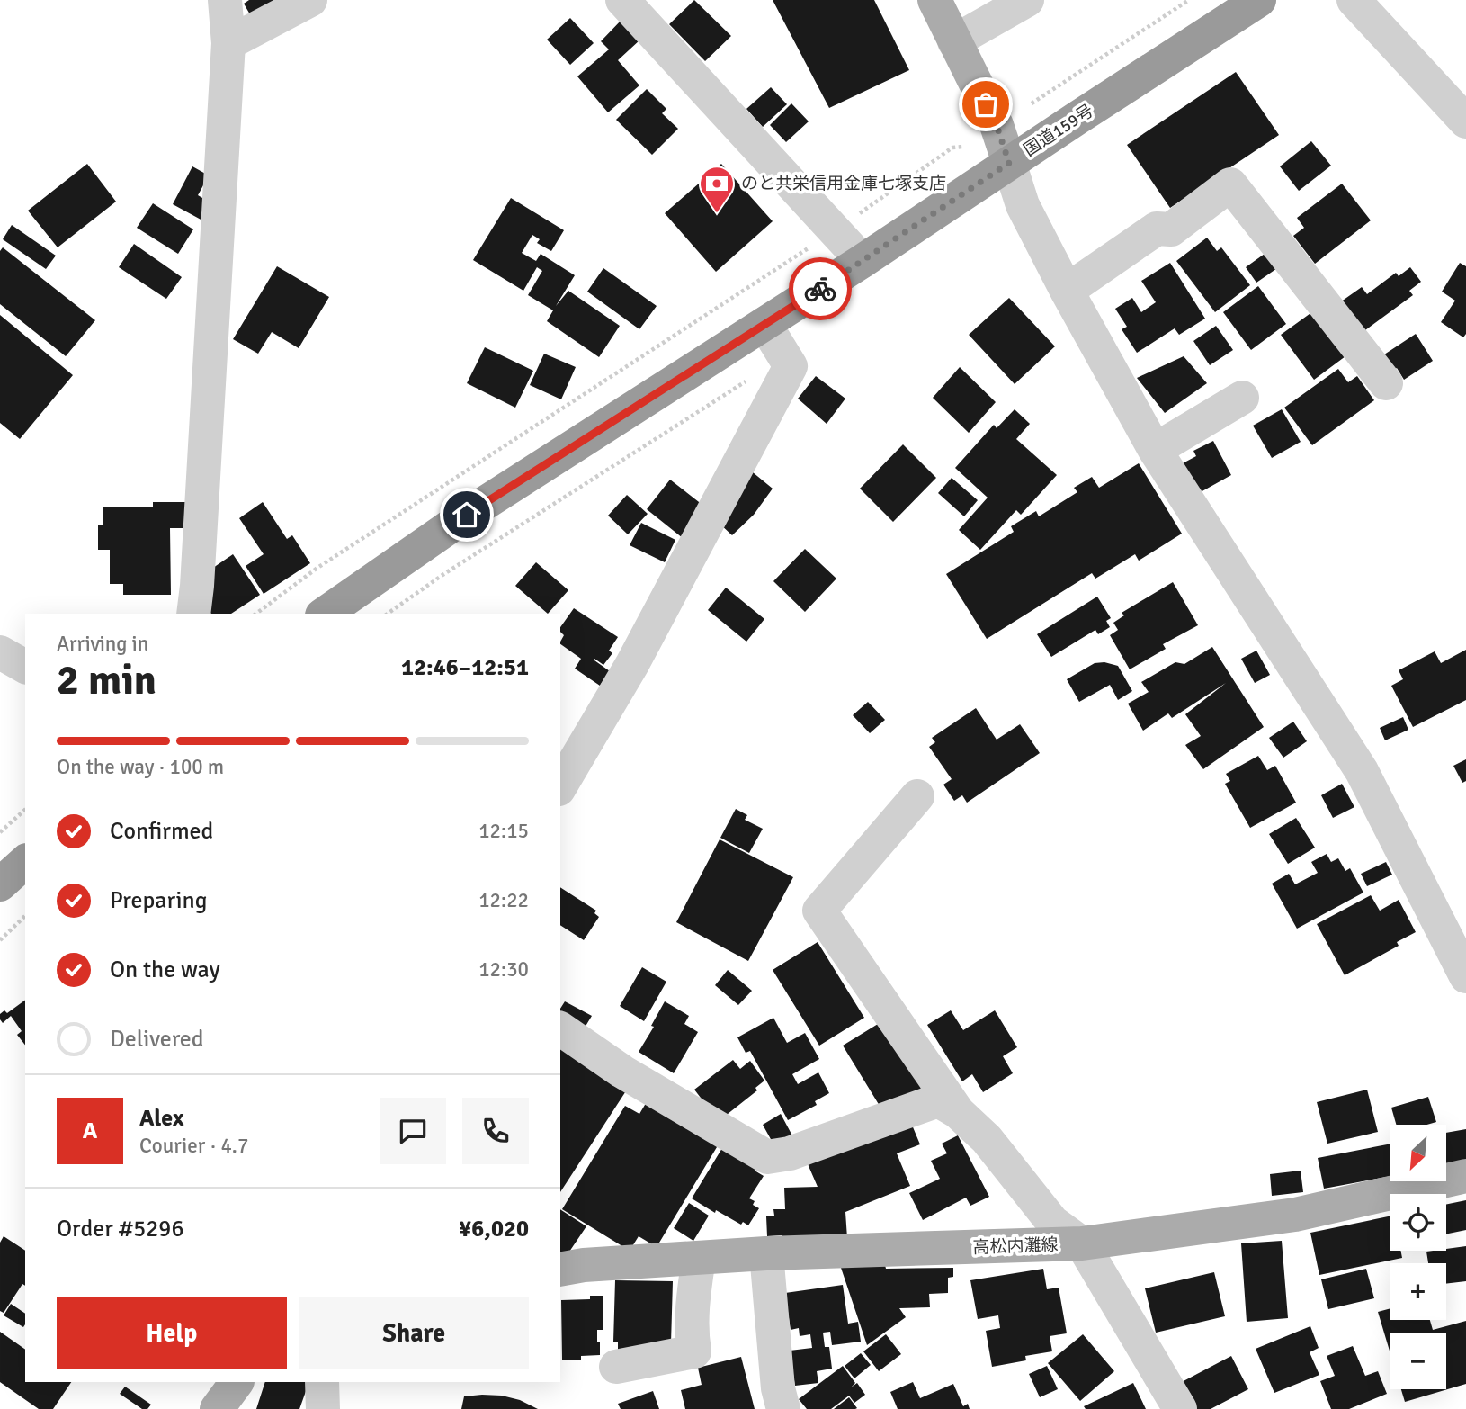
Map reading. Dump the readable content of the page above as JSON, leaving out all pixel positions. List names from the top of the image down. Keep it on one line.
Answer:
{"streets":{"highway":["国道159号"],"main road":["高松内灘線"]},"places":{"bank":["のと共栄信用金庫七塚支店"]},"north":"bottom left","page":{"heading":["2 min","Arriving in","12:46–12:51"],"panel":["Alex","Courier · 4.7","Order #5296","¥6,020"],"bar":"On the way · 100 m","list":[["Confirmed","12:15"],["Preparing","12:22"],["On the way","12:30"],"Delivered"],"round":"A","map_buttons":["+","−"],"buttons":["Help","Share"]}}
